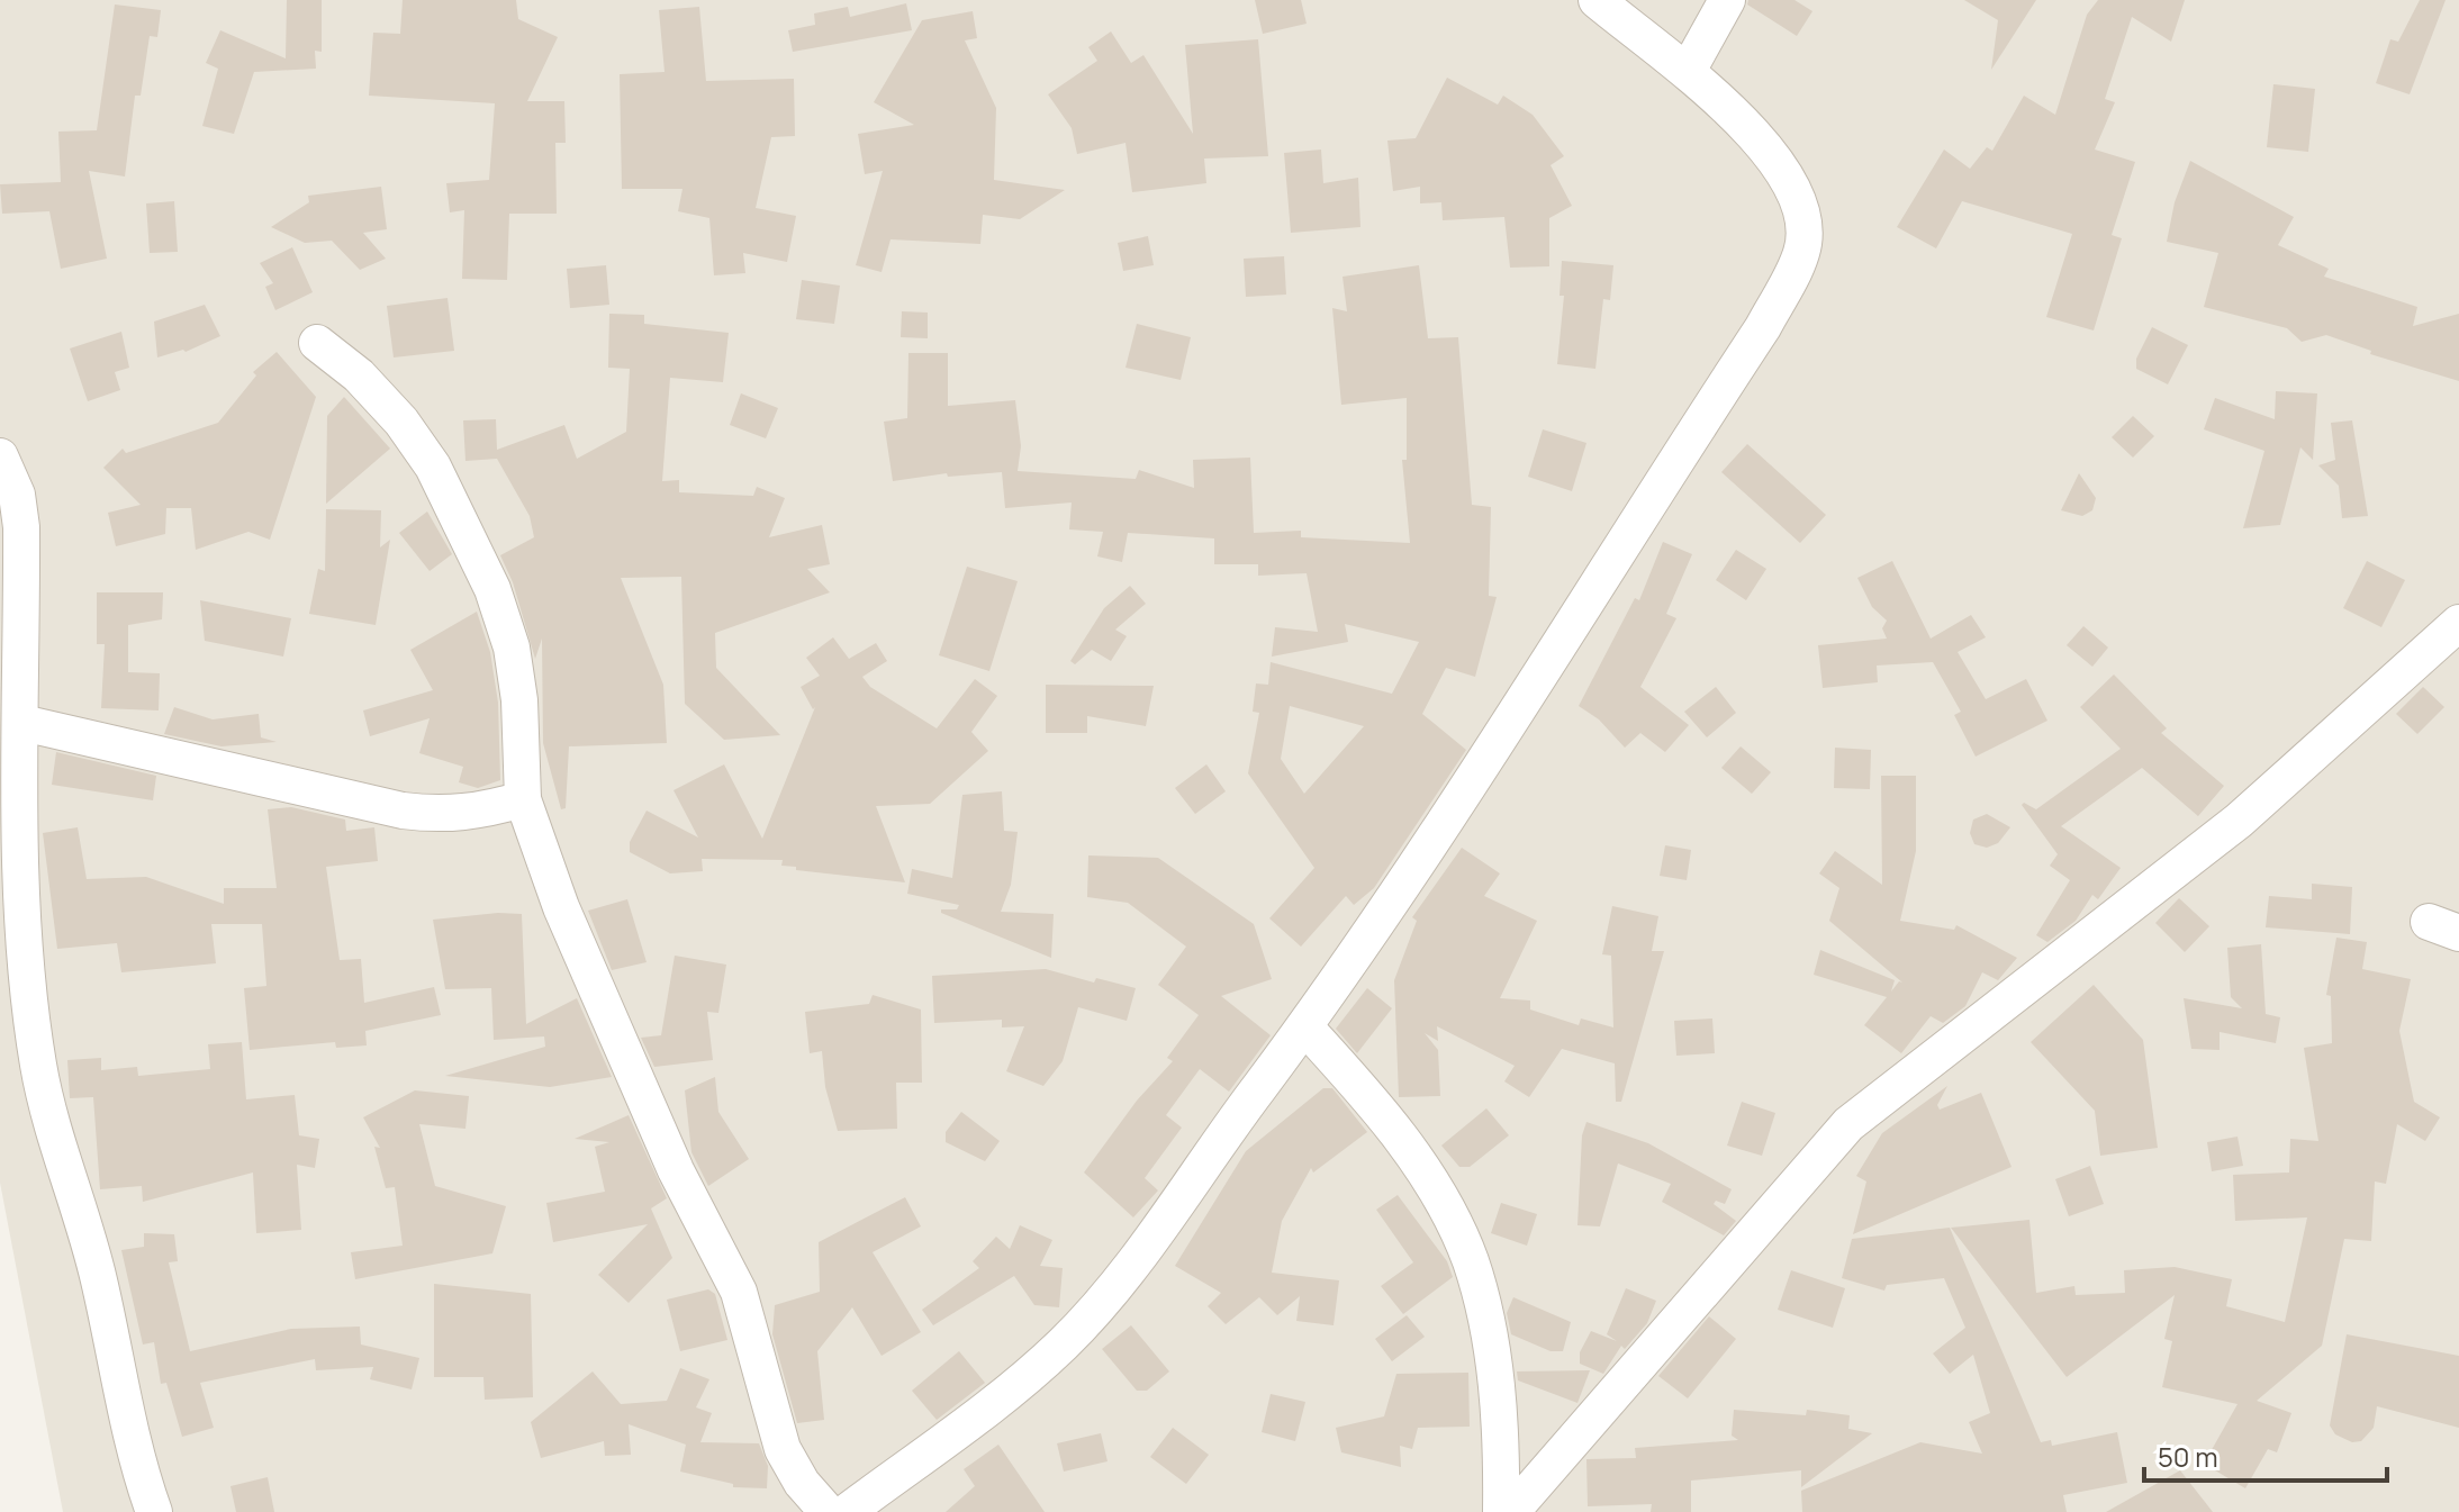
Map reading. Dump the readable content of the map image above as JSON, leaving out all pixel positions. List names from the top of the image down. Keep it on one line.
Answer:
{"scale_bar":"50 m"}
